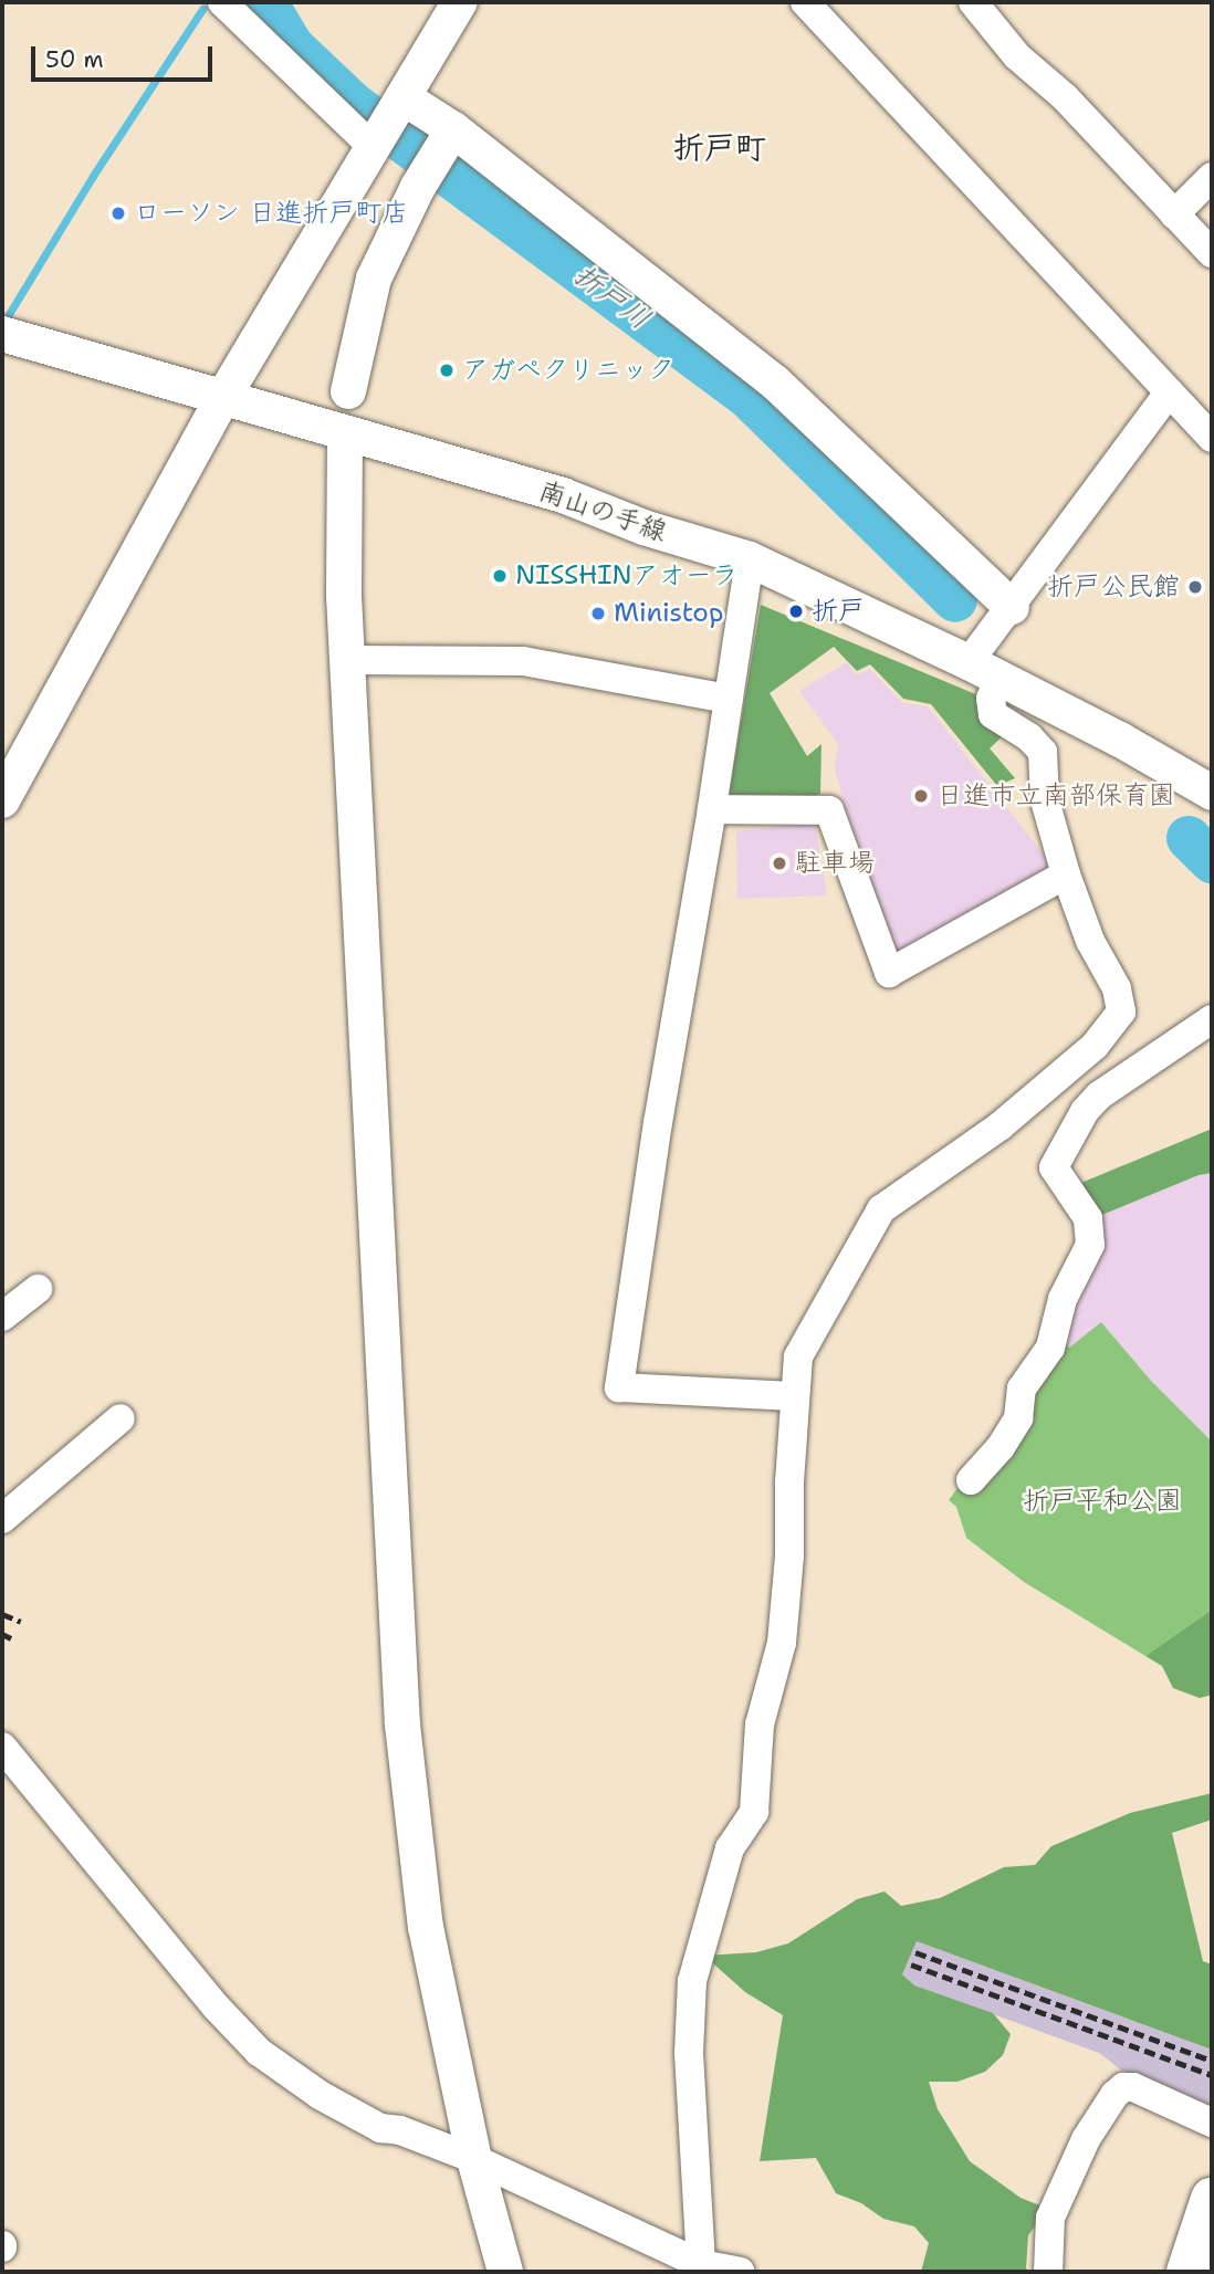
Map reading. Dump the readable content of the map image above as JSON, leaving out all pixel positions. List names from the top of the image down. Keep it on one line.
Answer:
{"streets":{"street":["南山の手線"]},"districts":["折戸町"],"water":["折戸川"],"parks":["折戸平和公園"],"places":["ローソン 日進折戸町店","アガぺクリニック","NISSHINアオーラ","折戸公民館","折戸","Ministop","日進市立南部保育園","駐車場"],"scale_bar":"50 m"}
